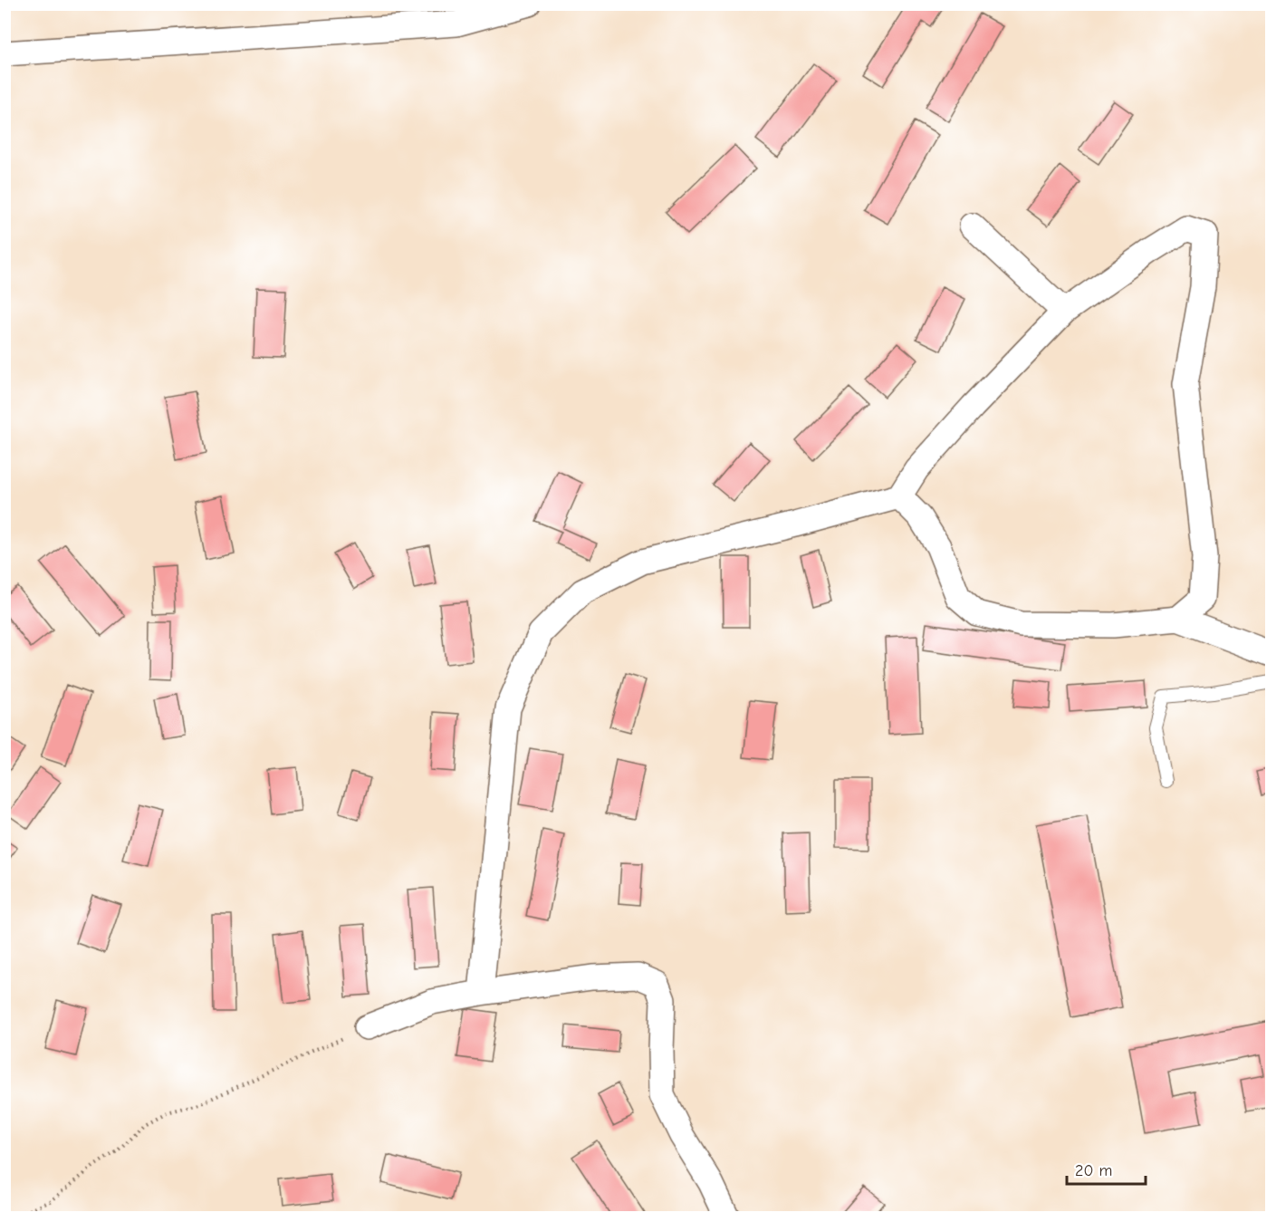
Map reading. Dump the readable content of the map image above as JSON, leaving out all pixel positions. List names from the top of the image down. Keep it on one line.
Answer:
{"scale_bar":"20 m"}
